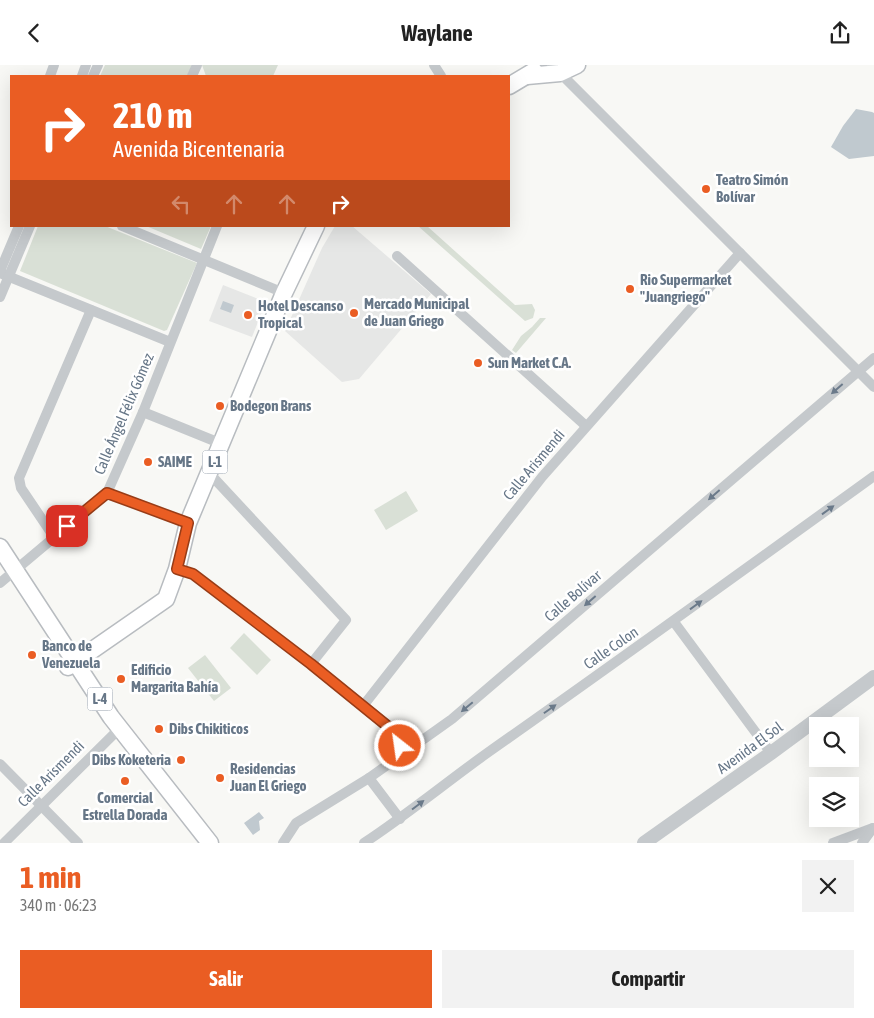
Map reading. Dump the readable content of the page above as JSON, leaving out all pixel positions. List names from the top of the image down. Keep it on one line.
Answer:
{"streets":{"main road":["L-1","L-4"],"street":["Calle Ángel Félix Gómez","Calle Arismendi","Calle Bolívar","Calle Colon","Avenida El Sol"]},"crossings":[["Calle Ángel Félix Gómez","L-4"],["L-1","L-4"],["Calle Arismendi","L-4"]],"one_way":["Calle Bolívar","Calle Colon"],"places":["Teatro Simón Bolívar","Rio Supermarket \"Juangriego\"","Mercado Municipal de Juan Griego","Hotel Descanso Tropical","Sun Market C.A.","Bodegon Brans","SAIME","Banco de Venezuela","Edificio Margarita Bahía","Dibs Chikiticos","Dibs Koketeria","Residencias Juan El Griego","Comercial Estrella Dorada"],"page":{"header":"Waylane","turn":["210 m","Avenida Bicentenaria"],"heading":["1 min","340 m · 06:23"],"buttons":["Salir","Compartir"]}}
